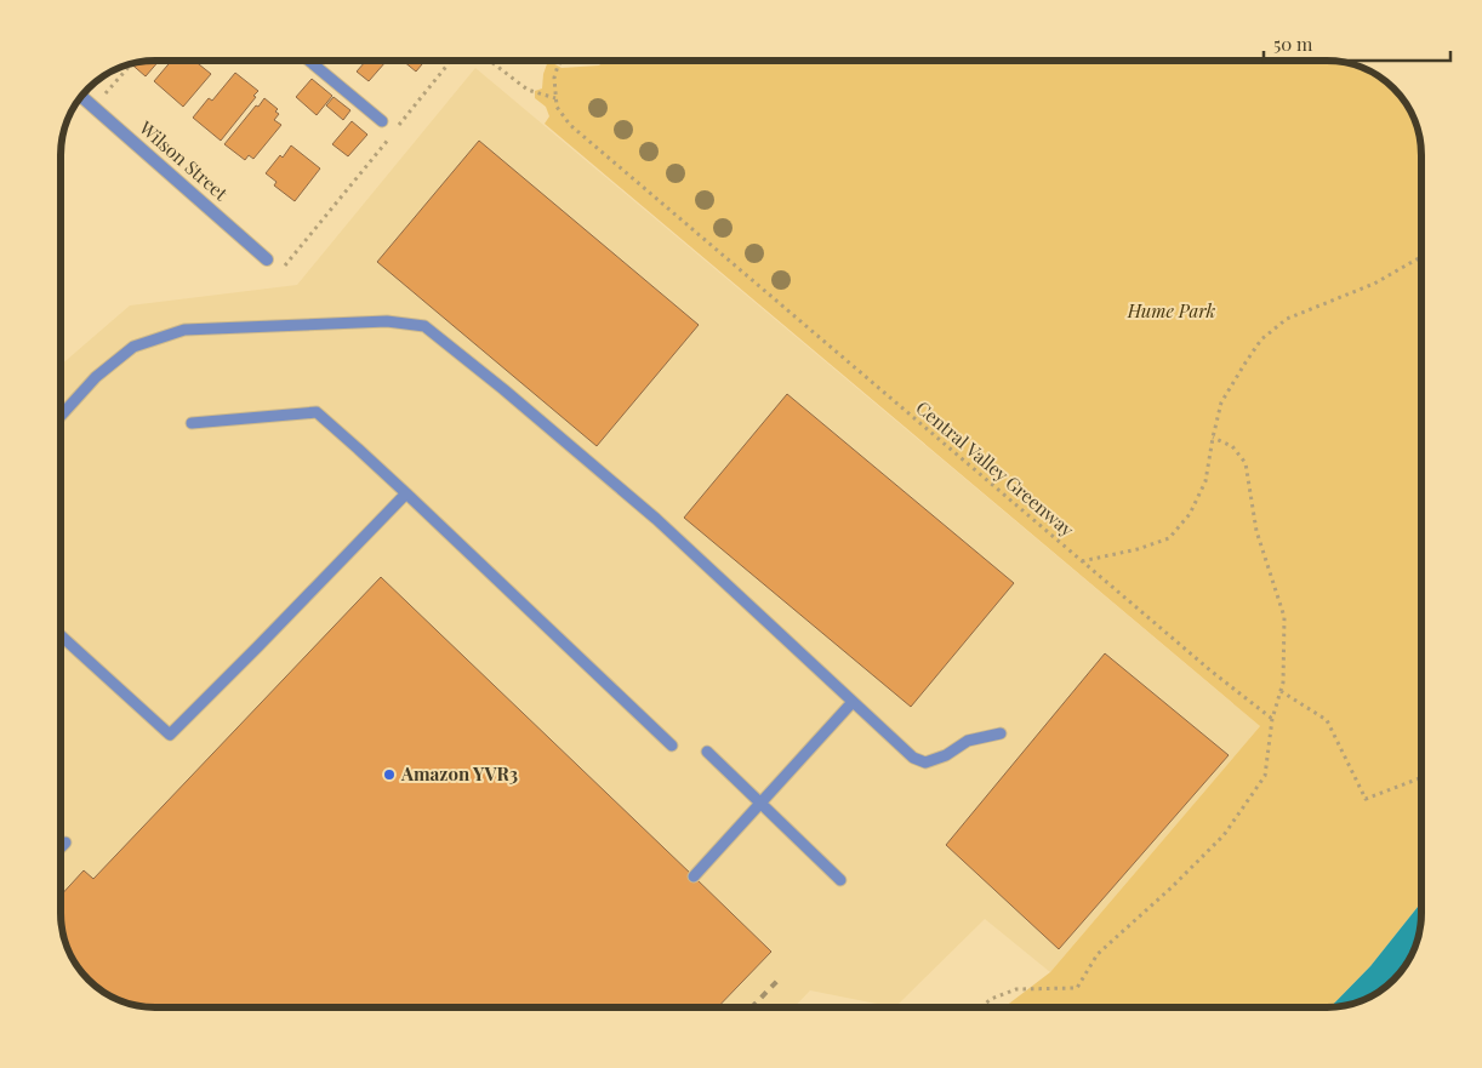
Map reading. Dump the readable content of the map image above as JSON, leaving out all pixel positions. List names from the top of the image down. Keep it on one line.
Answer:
{"streets":{"street":["Wilson Street"],"path":["Central Valley Greenway"]},"parks":["Hume Park"],"places":["Amazon YVR3"],"scale_bar":"50 m"}
